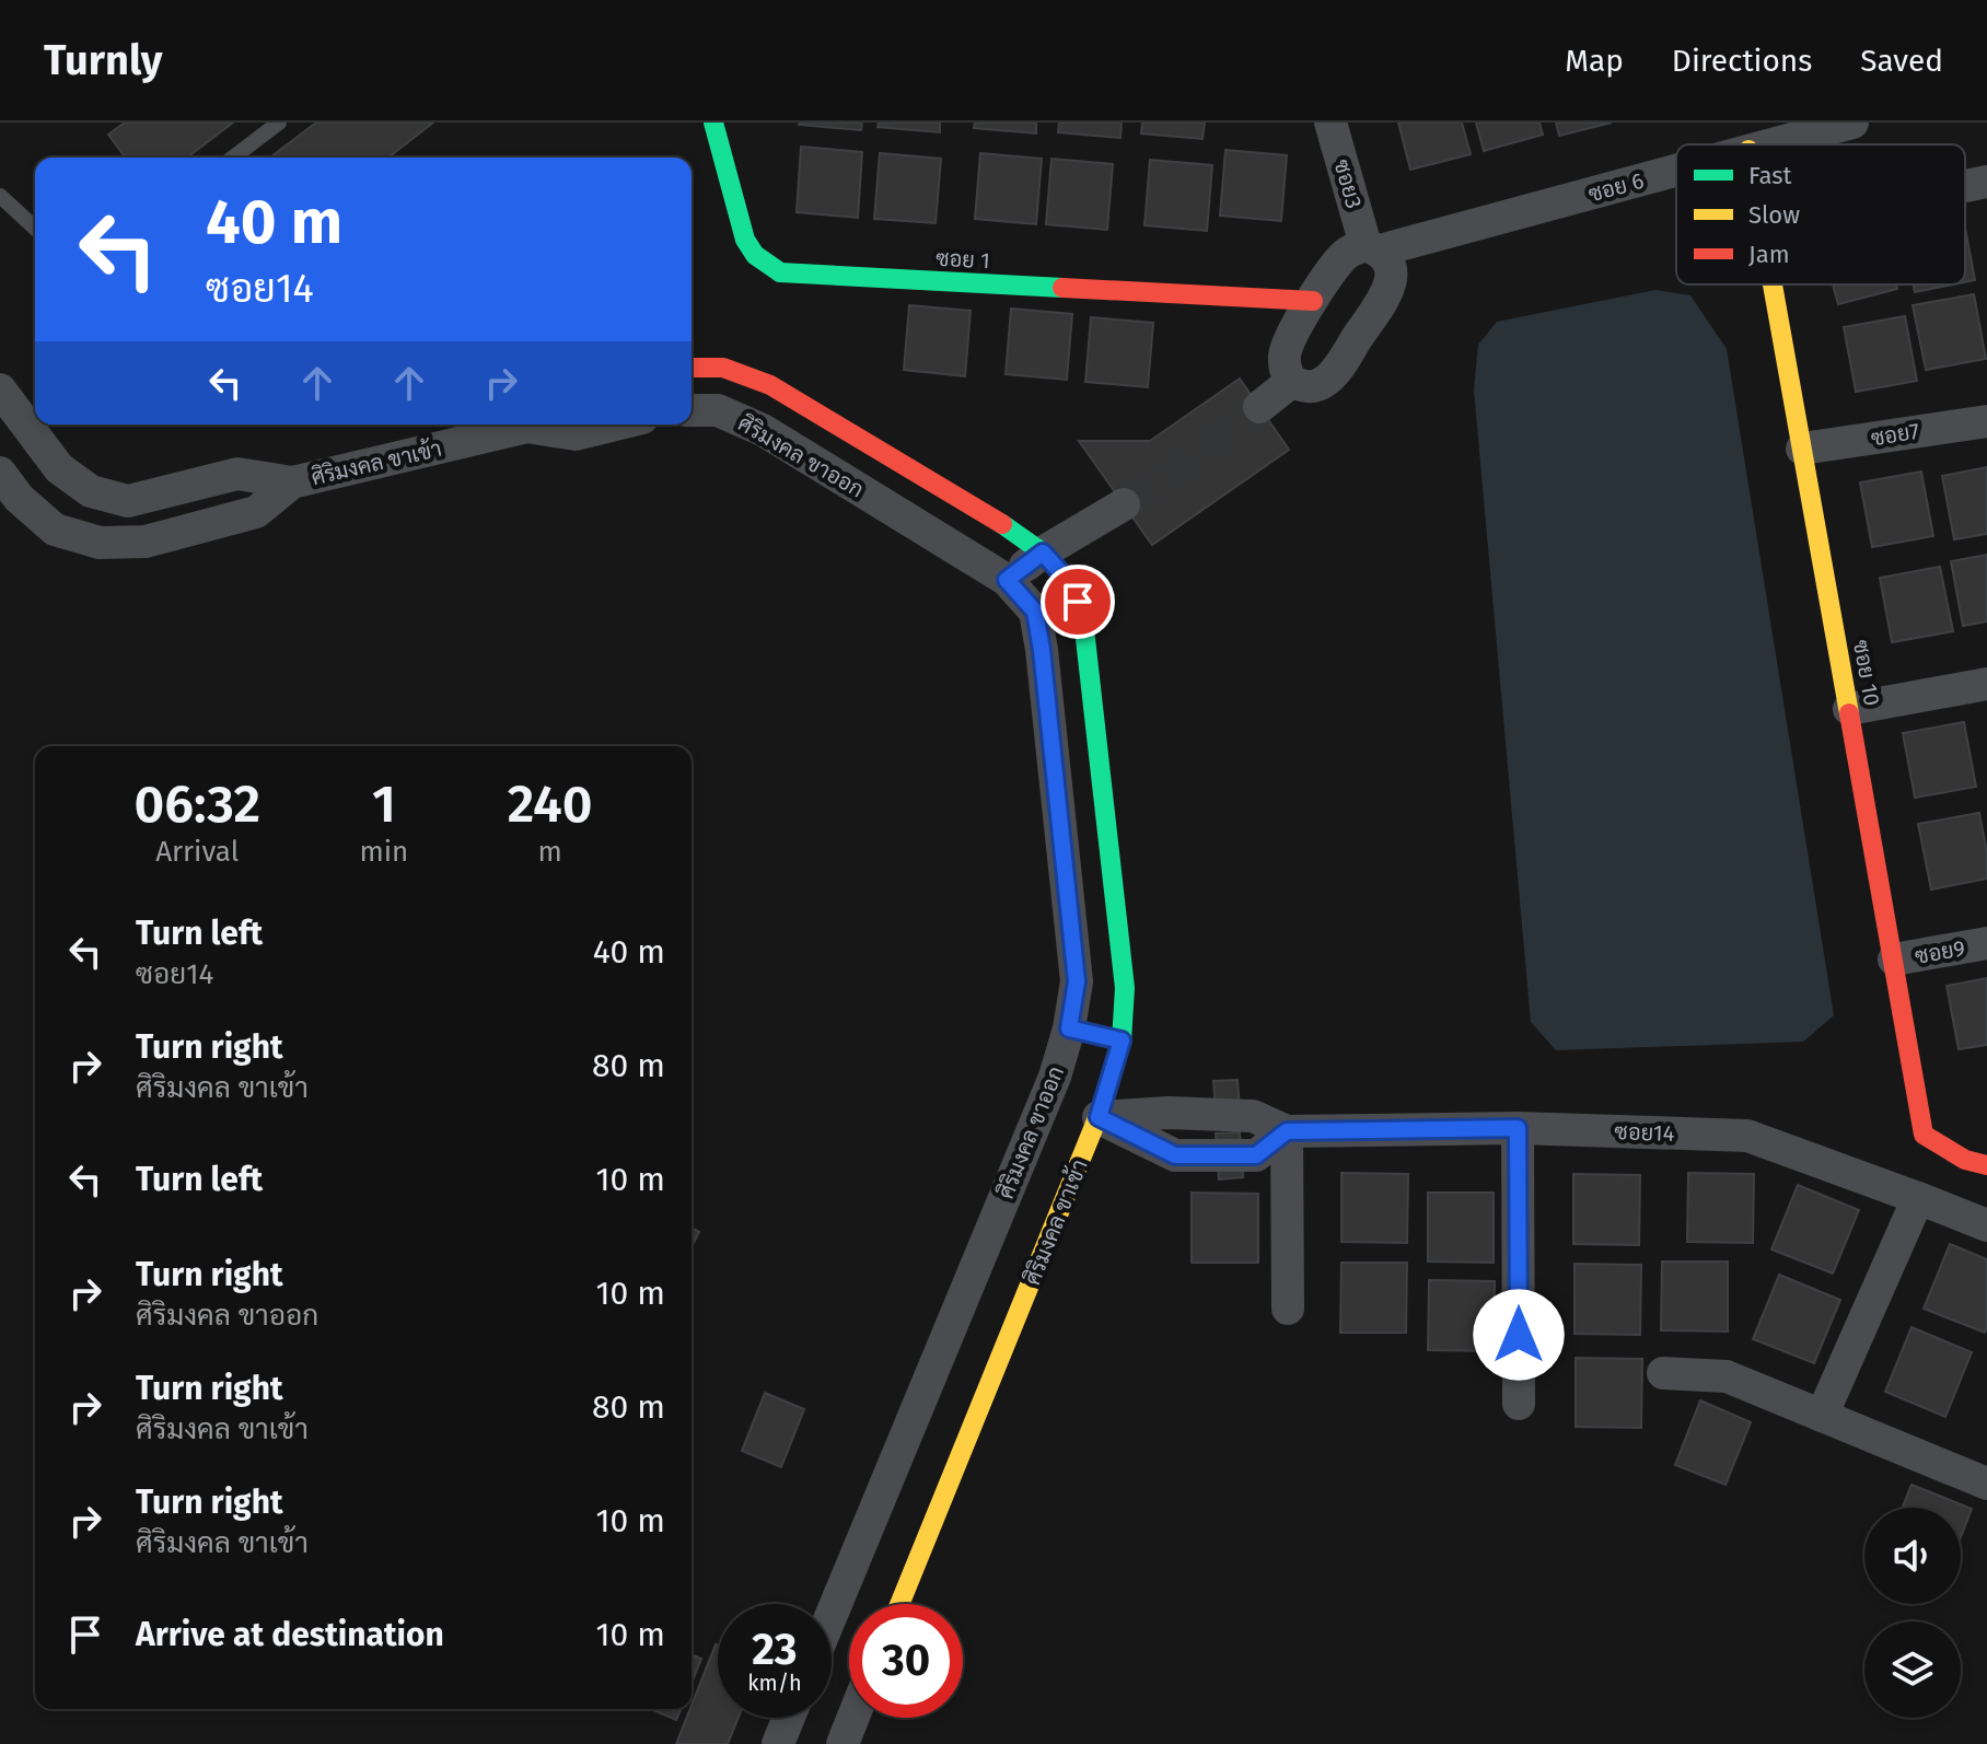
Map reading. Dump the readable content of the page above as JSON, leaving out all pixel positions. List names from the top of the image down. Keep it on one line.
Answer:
{"streets":{"street":["ซอย3","ซอย 6","ซอย 1","ซอย7","ศิริมงคล ขาออก","ศิริมงคล ขาเข้า","ซอย 10","ซอย9","ซอย14"]},"crossings":[["ซอย3","ซอย 6"],["ซอย7","ซอย 10"],["ศิริมงคล ขาเข้า","ซอย14"],["ซอย 10","ซอย9"]],"legend":["Fast","Slow","Jam"],"page":{"header":"Turnly","nav":["Map","Directions","Saved"],"turn":["40 m","ซอย14"],"eta":["06:32","Arrival","1","min","240","m"],"list":[{"name":"Turn left","note":"ซอย14","value":"40 m"},{"name":"Turn right","note":"ศิริมงคล ขาเข้า","value":"80 m"},{"name":"Turn left","value":"10 m"},{"name":"Turn right","note":"ศิริมงคล ขาออก","value":"10 m"},{"name":"Turn right","note":"ศิริมงคล ขาเข้า","value":"80 m"},{"name":"Turn right","note":"ศิริมงคล ขาเข้า","value":"10 m"},{"name":"Arrive at destination","value":"10 m"}],"speed":"23 km/h","limit":"30"}}
